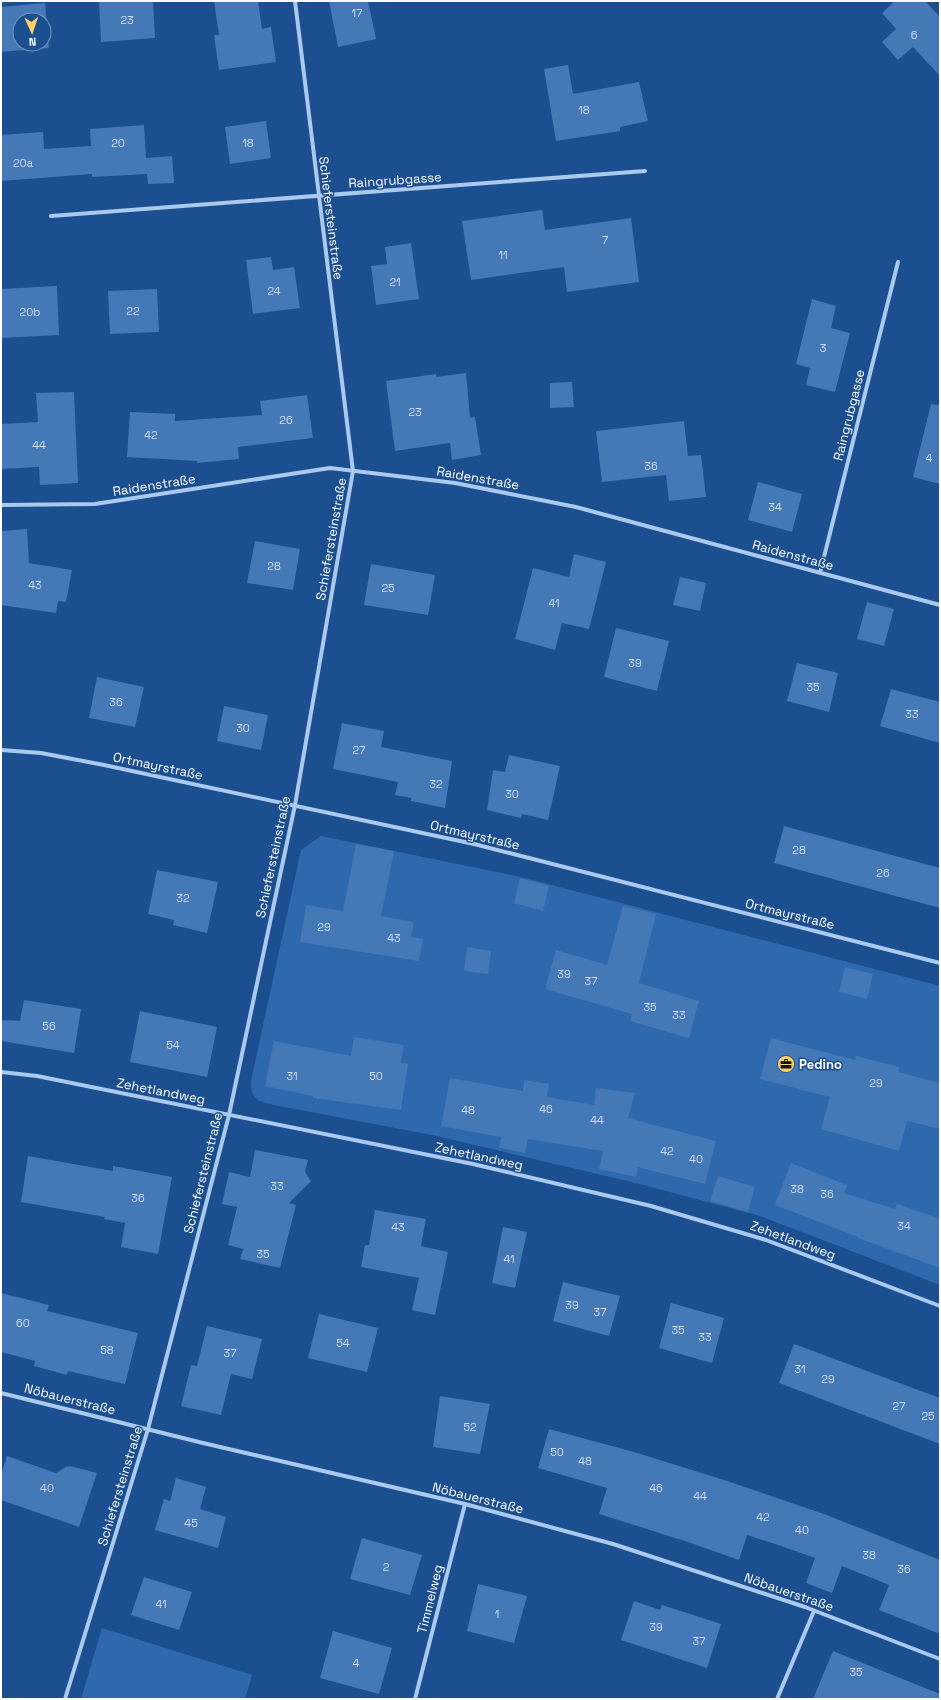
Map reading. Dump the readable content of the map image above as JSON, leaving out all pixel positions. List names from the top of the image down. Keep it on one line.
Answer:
{"streets":{"street":["Raingrubgasse","Schiefersteinstraße","Raidenstraße","Ortmayrstraße","Zehetlandweg","Nöbauerstraße","Timmelweg"]},"crossings":[["Raingrubgasse","Schiefersteinstraße"],["Raingrubgasse","Raidenstraße"],["Schiefersteinstraße","Raidenstraße"],["Schiefersteinstraße","Ortmayrstraße"],["Schiefersteinstraße","Zehetlandweg"],["Schiefersteinstraße","Nöbauerstraße"],["Nöbauerstraße","Timmelweg"]],"places":{"office":["Pedino"]},"house_numbers":["17","23","6","18","20","18","20a","7","11","21","24","22","20b","3","23","26","42","44","4","36","34","28","43","25","41","39","35","36","33","30","27","32","30","28","26","32","29","43","39","37","35","33","56","54","31","50","29","46","48","44","42","40","33","38","36","36","34","43","35","41","39","37","60","35","33","54","58","37","31","29","27","25","52","50","48","40","46","44","42","45","40","38","2","36","41","1","39","37","4","35"],"north":"bottom"}
